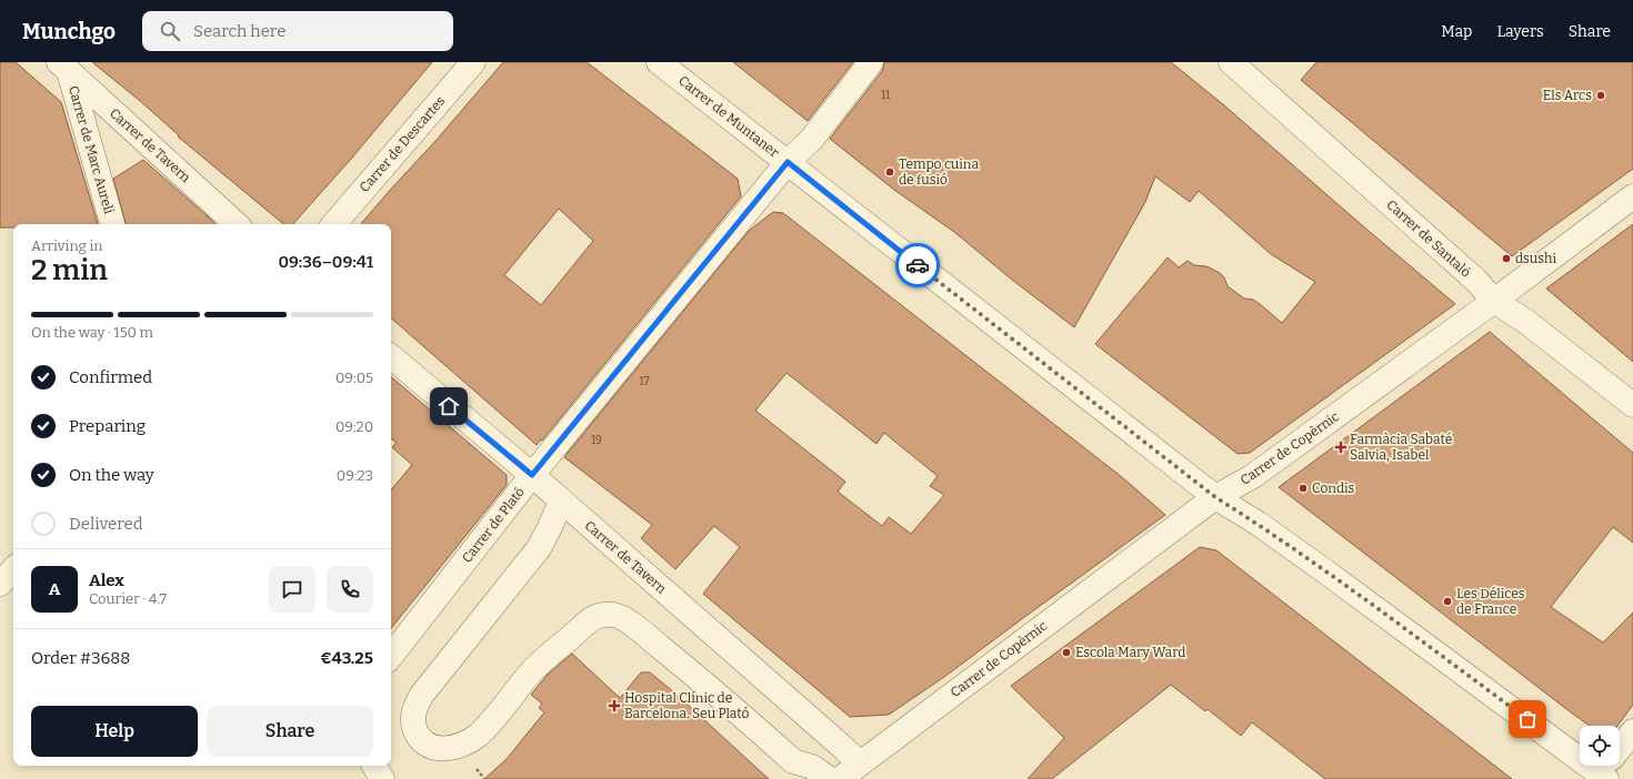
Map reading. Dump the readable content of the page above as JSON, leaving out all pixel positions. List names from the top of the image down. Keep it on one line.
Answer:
{"streets":{"street":["Carrer de Muntaner","Carrer de Descartes","Carrer de Tavern","Carrer de Marc Aureli","Carrer de Santaló","Carrer de Copèrnic","Carrer de Plató"]},"crossings":[["Carrer de Muntaner","Carrer de Copèrnic"],["Carrer de Muntaner","Carrer de Plató"],["Carrer de Tavern","Carrer de Marc Aureli"],["Carrer de Tavern","Carrer de Copèrnic"],["Carrer de Tavern","Carrer de Plató"],["Carrer de Santaló","Carrer de Copèrnic"]],"places":{"other":["Els Arcs","Tempo cuina de fusió","dsushi","Condis","Les Délices de France","Escola Mary Ward"],"health":["Farmàcia Sabaté Salvia, Isabel","Hospital Clínic de Barcelona. Seu Plató"]},"house_numbers":["11","17","19"],"page":{"header":"Munchgo","search":"Search here","nav":["Map","Layers","Share"],"heading":["2 min","Arriving in","09:36–09:41"],"panel":["Alex","Courier · 4.7","Order #3688","€43.25"],"bar":"On the way · 150 m","list":[["Confirmed","09:05"],["Preparing","09:20"],["On the way","09:23"],"Delivered"],"round":"A","buttons":["Help","Share"]}}
